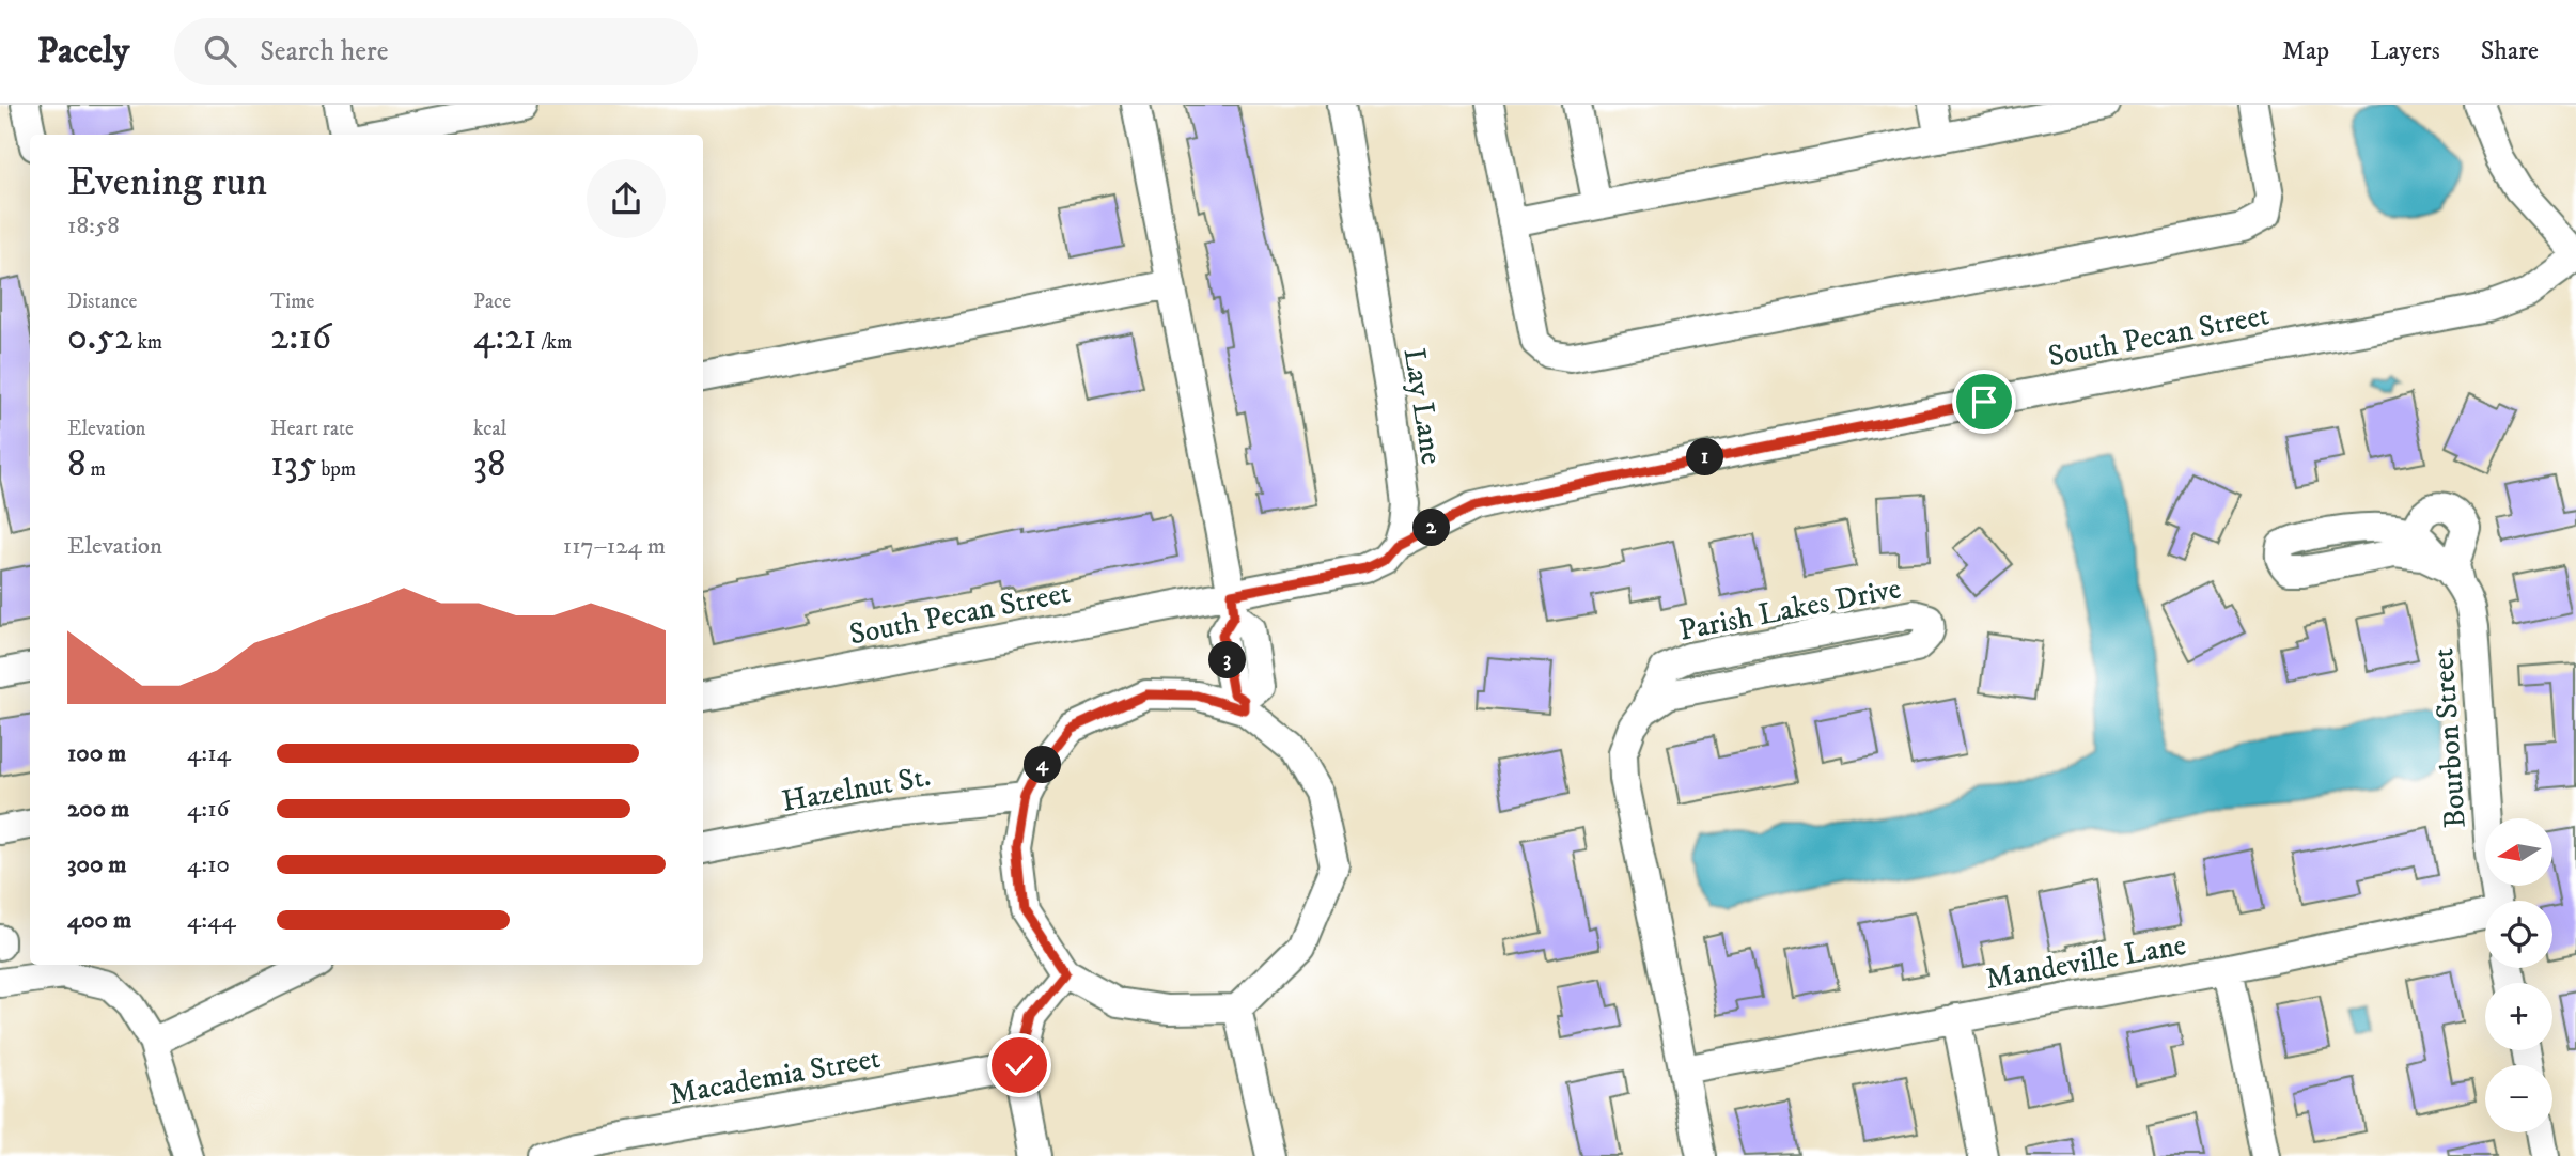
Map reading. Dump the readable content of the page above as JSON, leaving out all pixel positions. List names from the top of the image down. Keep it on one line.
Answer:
{"streets":{"street":["South Pecan Street","Lay Lane","Parish Lakes Drive","Bourbon Street","Hazelnut St.","Mandeville Lane","Macademia Street"]},"crossings":[["South Pecan Street","Lay Lane"],["Parish Lakes Drive","Mandeville Lane"]],"north":"left","page":{"header":"Pacely","search":"Search here","nav":["Map","Layers","Share"],"heading":["Evening run","18:58"],"stats":[["Distance","0.52 km"],["Time","2:16"],["Pace","4:21 /km"],["Elevation","8 m"],["Heart rate","135 bpm"],["kcal","38"]],"pins":["1","2","3","4"],"chart":["Elevation","117–124 m"],"list":[{"name":"100 m","note":"4:14"},{"name":"200 m","note":"4:16"},{"name":"300 m","note":"4:10"},{"name":"400 m","note":"4:44"}],"map_buttons":["+","−"]}}
